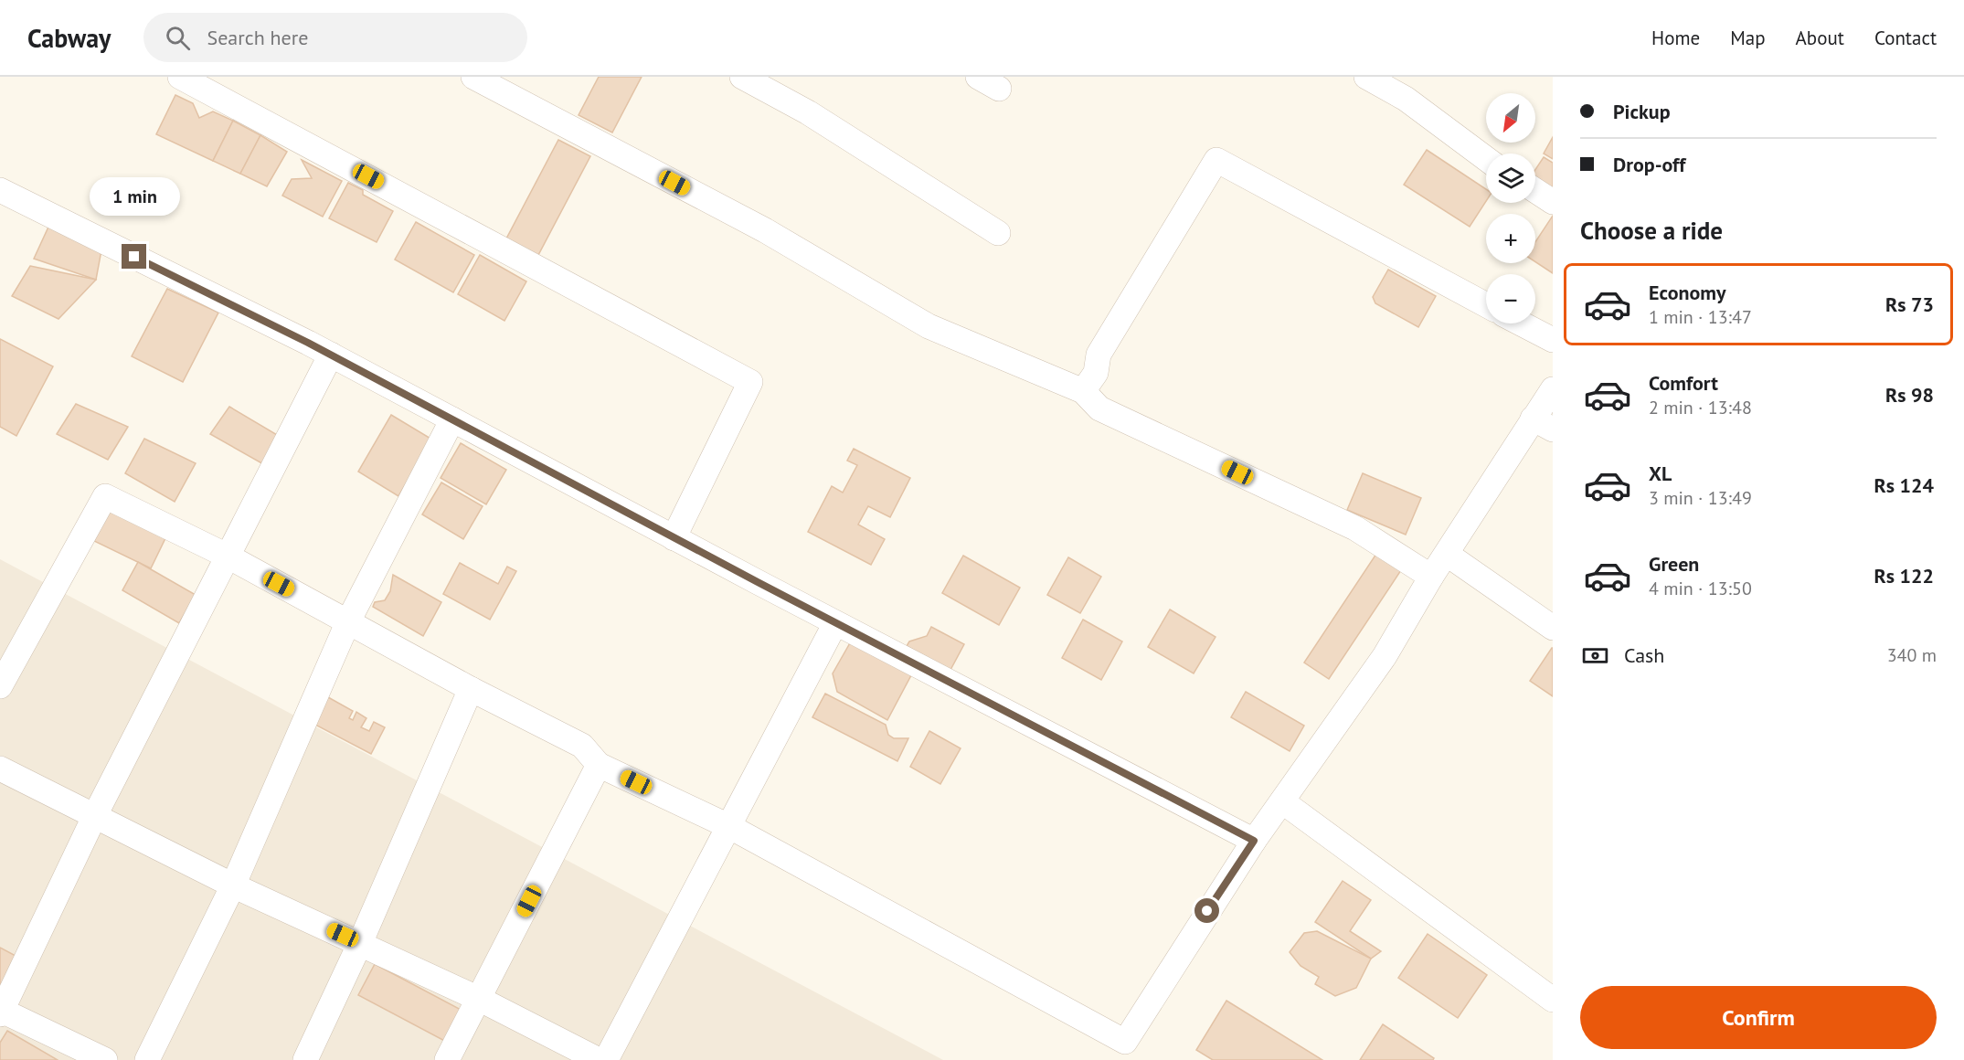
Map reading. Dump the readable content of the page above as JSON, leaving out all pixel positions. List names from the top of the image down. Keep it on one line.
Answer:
{"north":"bottom left","page":{"header":"Cabway","search":"Search here","nav":["Home","Map","About","Contact"],"banner":["Pickup","Drop-off"],"map_buttons":["+","−"],"bubble":"1 min","heading":"Choose a ride","list":[{"name":"Economy","note":"1 min · 13:47","value":"Rs 73"},{"name":"Comfort","note":"2 min · 13:48","value":"Rs 98"},{"name":"XL","note":"3 min · 13:49","value":"Rs 124"},{"name":"Green","note":"4 min · 13:50","value":"Rs 122"}],"pay":["Cash","340 m"],"buttons":"Confirm"}}
